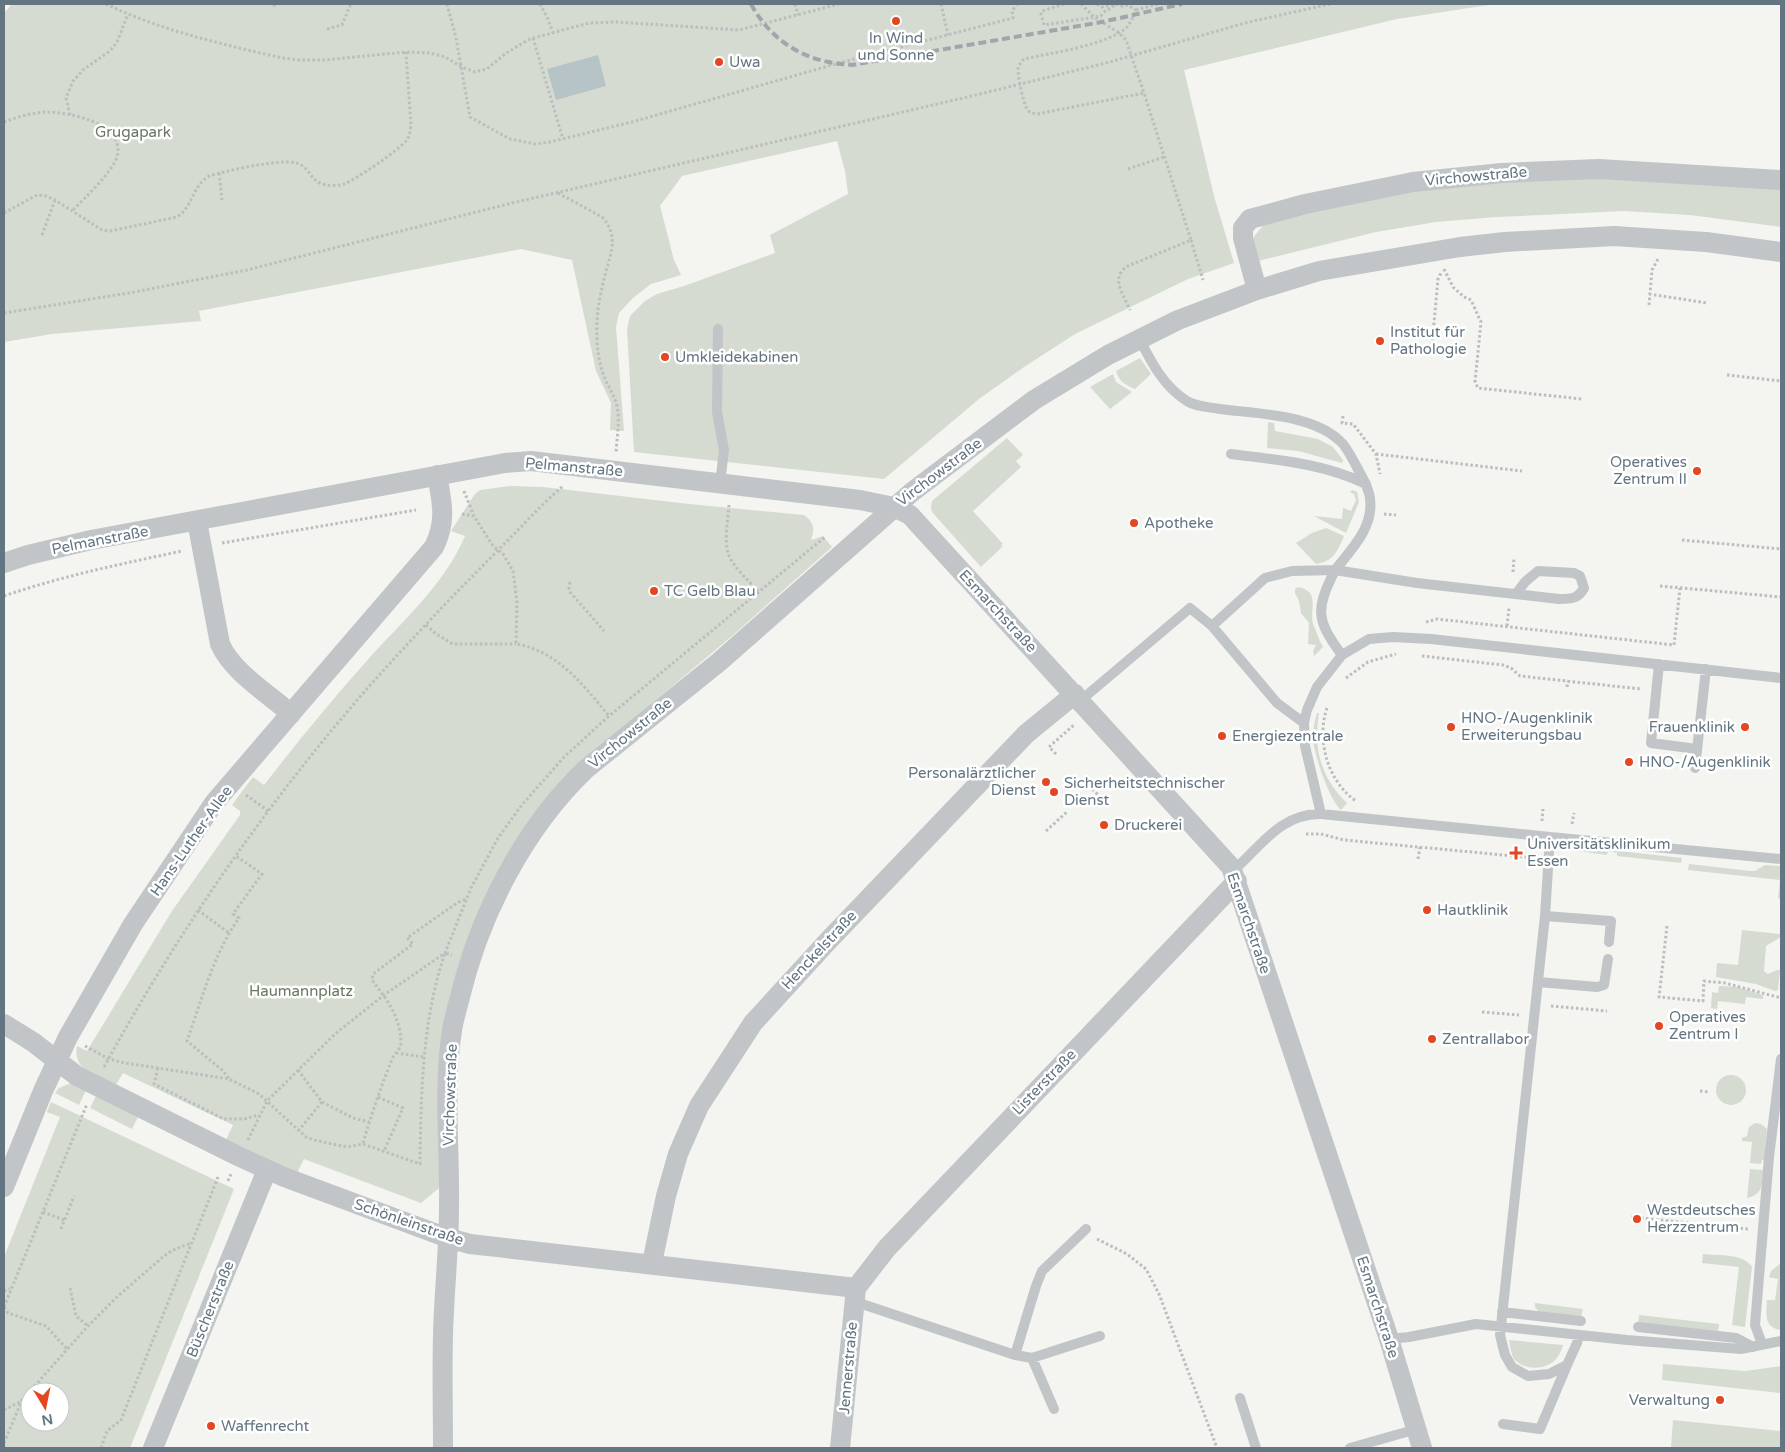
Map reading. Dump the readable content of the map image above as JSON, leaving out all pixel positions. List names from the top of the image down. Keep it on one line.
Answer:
{"streets":{"street":["Virchowstraße","Pelmanstraße","Esmarchstraße","Hans-Luther-Allee","Henckelstraße","Listerstraße","Schönleinstraße","Büscherstraße","Jennerstraße"]},"crossings":[["Virchowstraße","Pelmanstraße"],["Virchowstraße","Esmarchstraße"],["Virchowstraße","Schönleinstraße"],["Pelmanstraße","Esmarchstraße"],["Pelmanstraße","Hans-Luther-Allee"],["Esmarchstraße","Henckelstraße"],["Esmarchstraße","Listerstraße"],["Hans-Luther-Allee","Schönleinstraße"],["Henckelstraße","Schönleinstraße"],["Listerstraße","Schönleinstraße"],["Listerstraße","Jennerstraße"],["Schönleinstraße","Büscherstraße"],["Schönleinstraße","Jennerstraße"]],"parks":["Grugapark","Haumannplatz"],"places":{"other":["In Wind und Sonne","Uwa","Institut für Pathologie","Umkleidekabinen","Operatives Zentrum II","Apotheke","TC Gelb Blau","HNO-/Augenklinik Erweiterungsbau","Frauenklinik","Energiezentrale","HNO-/Augenklinik","Personalärztlicher Dienst","Sicherheitstechnischer Dienst","Druckerei","Hautklinik","Operatives Zentrum I","Zentrallabor","Westdeutsches Herzzentrum","Verwaltung","Waffenrecht"],"health":["Universitätsklinikum Essen"]},"north":"bottom"}
